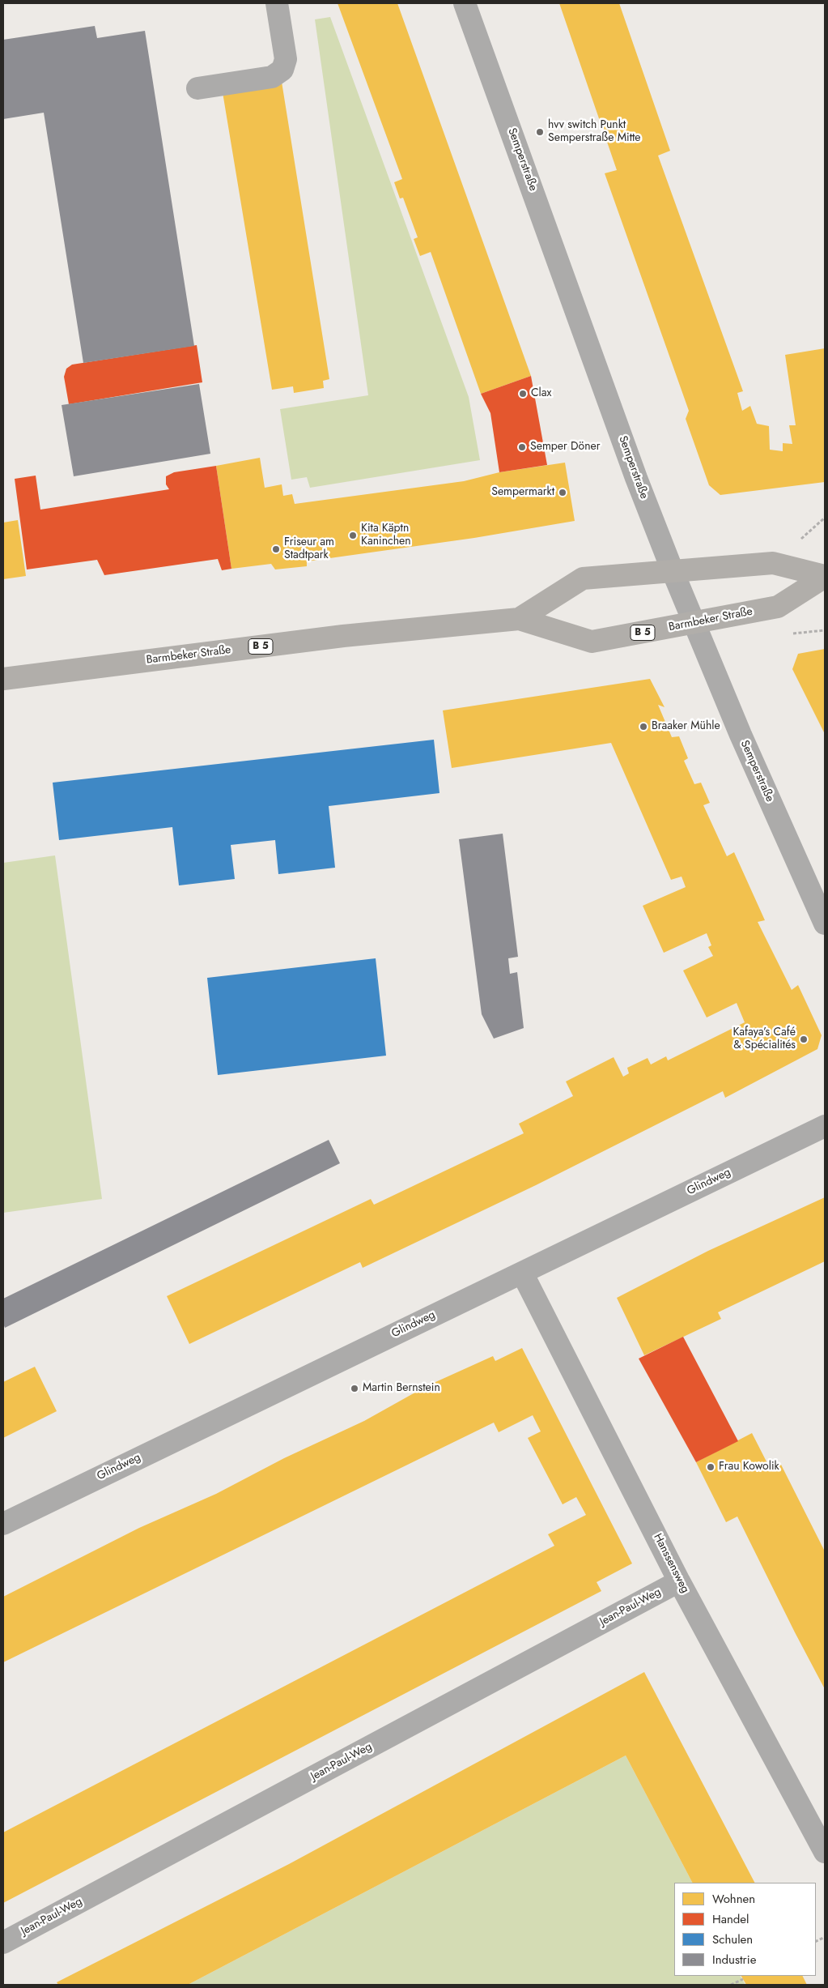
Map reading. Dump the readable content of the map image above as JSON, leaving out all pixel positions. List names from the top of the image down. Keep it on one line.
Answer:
{"streets":{"main road":["Barmbeker Straße","B 5"],"street":["Semperstraße","Glindweg","Hanssensweg","Jean-Paul-Weg"]},"crossings":[["Semperstraße","Barmbeker Straße"],["Glindweg","Hanssensweg"],["Hanssensweg","Jean-Paul-Weg"]],"places":["hvv switch Punkt Semperstraße Mitte","Clax","Semper Döner","Sempermarkt","Kita Käptn Kaninchen","Friseur am Stadtpark","Braaker Mühle","Kafaya’s Café & Spécialités","Martin Bernstein","Frau Kowolik"],"legend":["Wohnen","Handel","Schulen","Industrie"]}
